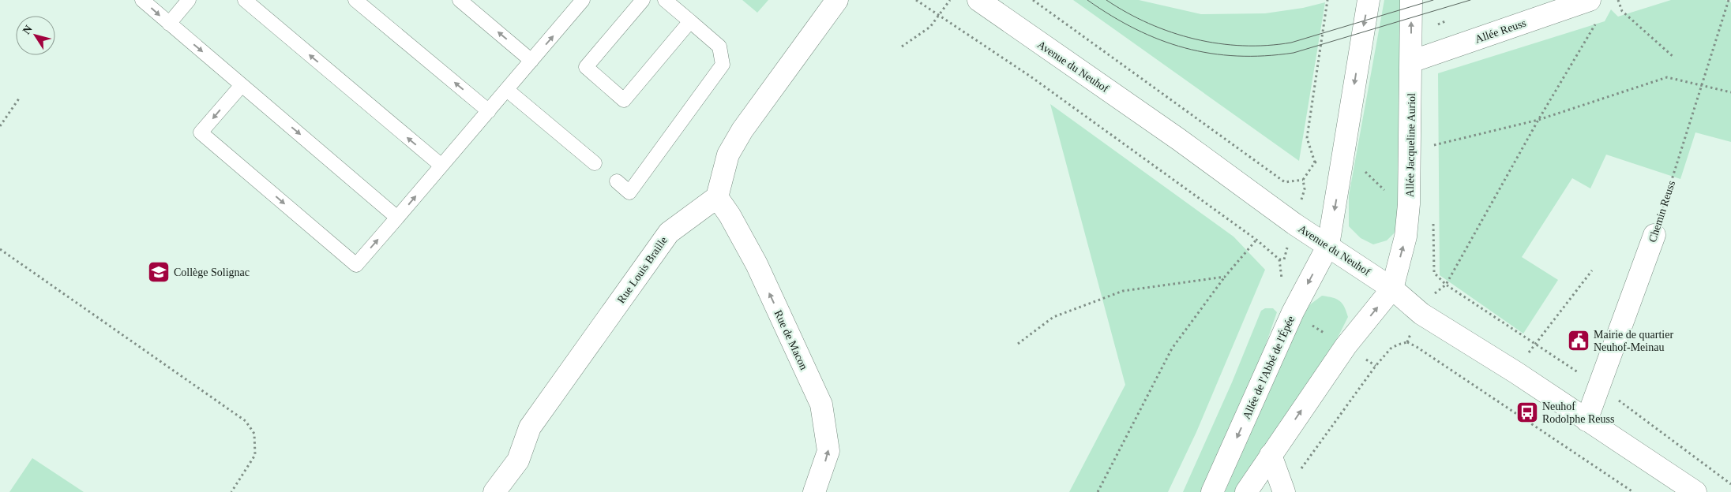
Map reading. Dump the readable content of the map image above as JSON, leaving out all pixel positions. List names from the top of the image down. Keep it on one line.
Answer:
{"streets":{"street":["Allée Reuss","Avenue du Neuhof","Allée Jacqueline Auriol","Chemin Reuss","Rue Louis Braille","Rue de Macon","Allée de l'Abbé de l'Épée"]},"crossings":[["Allée Reuss","Allée Jacqueline Auriol"],["Avenue du Neuhof","Allée Jacqueline Auriol"],["Avenue du Neuhof","Chemin Reuss"],["Avenue du Neuhof","Allée de l'Abbé de l'Épée"],["Rue Louis Braille","Rue de Macon"]],"one_way":["Rue de Macon"],"places":{"school or university":["Collège Solignac"],"public building":["Mairie de quartier Neuhof-Meinau"],"bus stop":["Neuhof Rodolphe Reuss"]},"north":"top left"}
